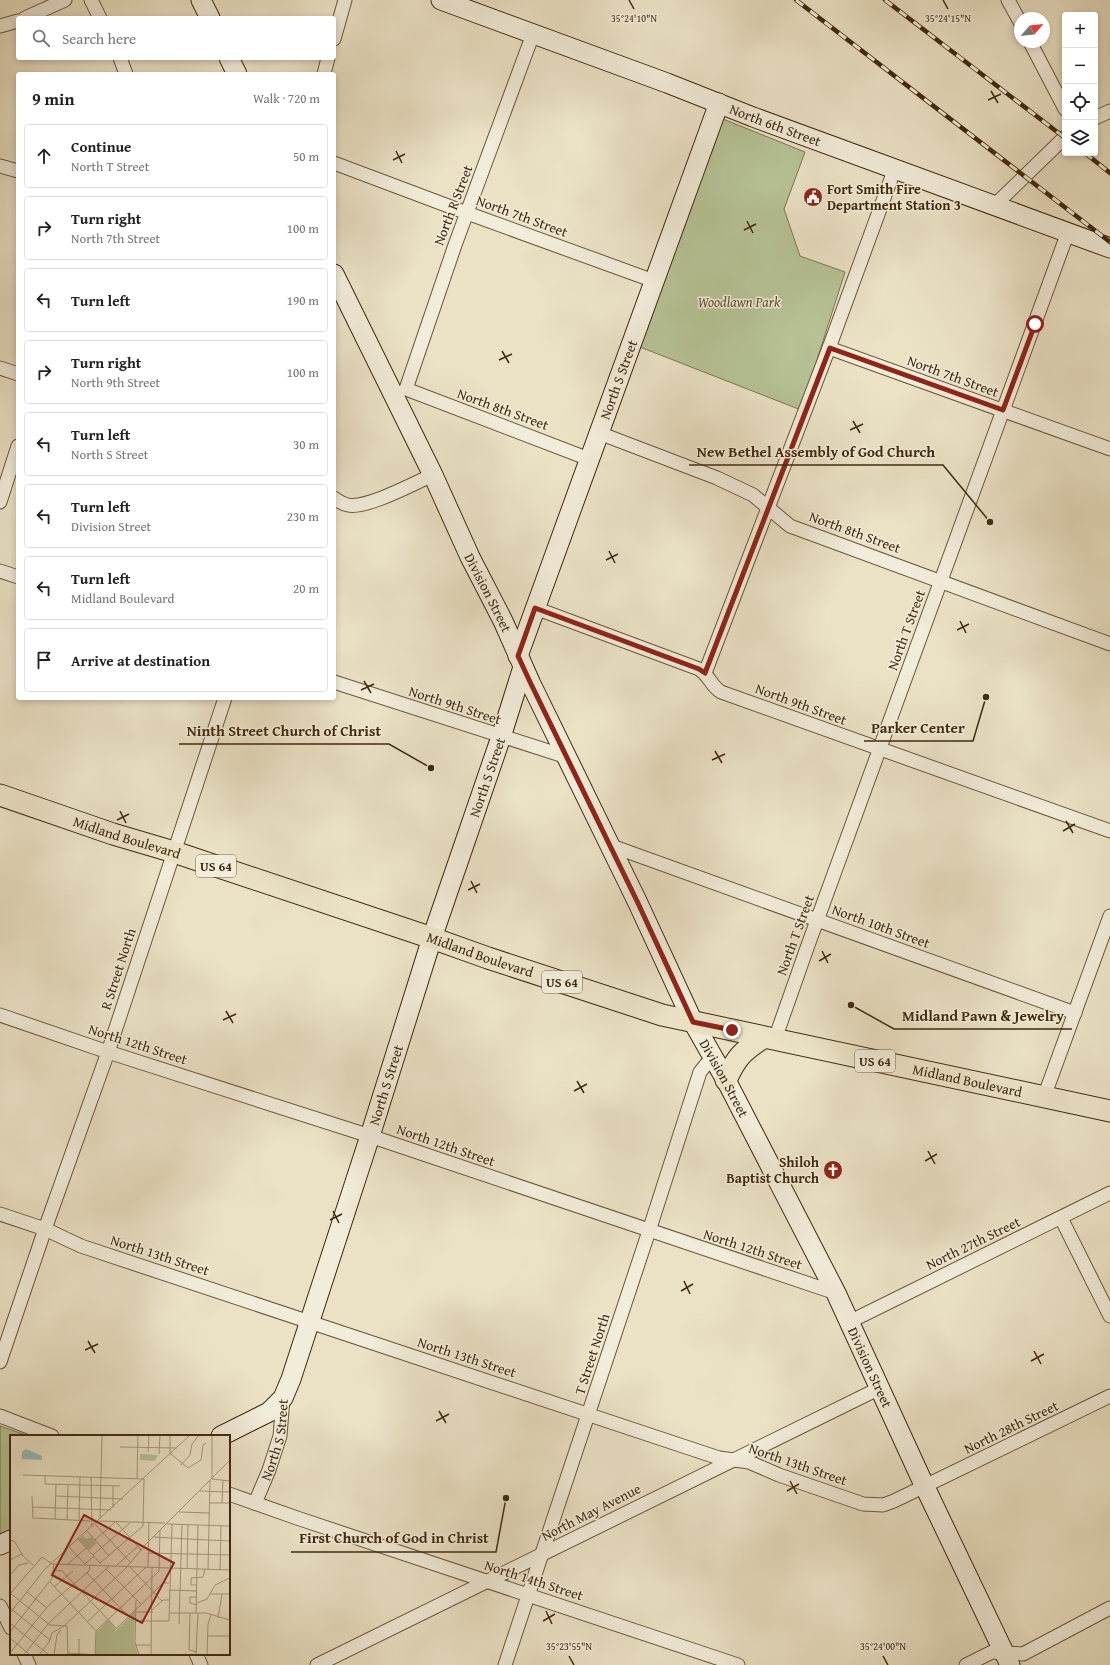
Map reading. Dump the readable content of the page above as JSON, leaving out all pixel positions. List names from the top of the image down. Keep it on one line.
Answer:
{"streets":{"main road":["Midland Boulevard","US 64"],"street":["North 6th Street","North R Street","North 7th Street","North S Street","North 8th Street","Division Street","North T Street","North 9th Street","North 10th Street","R Street North","North 12th Street","North 27th Street","North 13th Street","T Street North","North 28th Street","North May Avenue","North 14th Street"]},"crossings":[["North 6th Street","North R Street"],["North 6th Street","North S Street"],["North 6th Street","North T Street"],["North R Street","North 7th Street"],["North R Street","North 8th Street"],["North R Street","Division Street"],["North 7th Street","North S Street"],["North 7th Street","North T Street"],["North S Street","North 8th Street"],["North S Street","Division Street"],["North S Street","North 9th Street"],["North S Street","Midland Boulevard"],["North S Street","North 12th Street"],["North S Street","North 13th Street"],["North S Street","North 14th Street"],["North 8th Street","Division Street"],["North 8th Street","North T Street"],["Division Street","North 9th Street"],["Division Street","Midland Boulevard"],["Division Street","North 10th Street"],["Division Street","North 12th Street"],["Division Street","North 27th Street"],["Division Street","North 13th Street"],["Division Street","T Street North"],["Division Street","North 28th Street"],["Division Street","North May Avenue"],["North T Street","North 9th Street"],["North T Street","Midland Boulevard"],["North T Street","North 10th Street"],["Midland Boulevard","R Street North"],["R Street North","North 12th Street"],["R Street North","North 13th Street"],["North 12th Street","T Street North"],["North 13th Street","T Street North"],["North 13th Street","North 28th Street"],["North 13th Street","North May Avenue"],["T Street North","North May Avenue"],["T Street North","North 14th Street"],["North May Avenue","North 14th Street"]],"parks":["Woodlawn Park"],"places":{"public building":["Fort Smith Fire Department Station 3"],"other":["New Bethel Assembly of God Church","Parker Center","Ninth Street Church of Christ","Midland Pawn & Jewelry","First Church of God in Christ"],"church":["Shiloh Baptist Church"]},"north":"top right","page":{"map_buttons":["+","−"],"search":"Search here","heading":["9 min","Walk · 720 m"],"list":[["Continue","North T Street","50 m"],["Turn right","North 7th Street","100 m"],["Turn left","190 m"],["Turn right","North 9th Street","100 m"],["Turn left","North S Street","30 m"],["Turn left","Division Street","230 m"],["Turn left","Midland Boulevard","20 m"],"Arrive at destination"]},"coordinates":["35°24'10\"N","35°24'15\"N","35°23'55\"N","35°24'00\"N"]}
